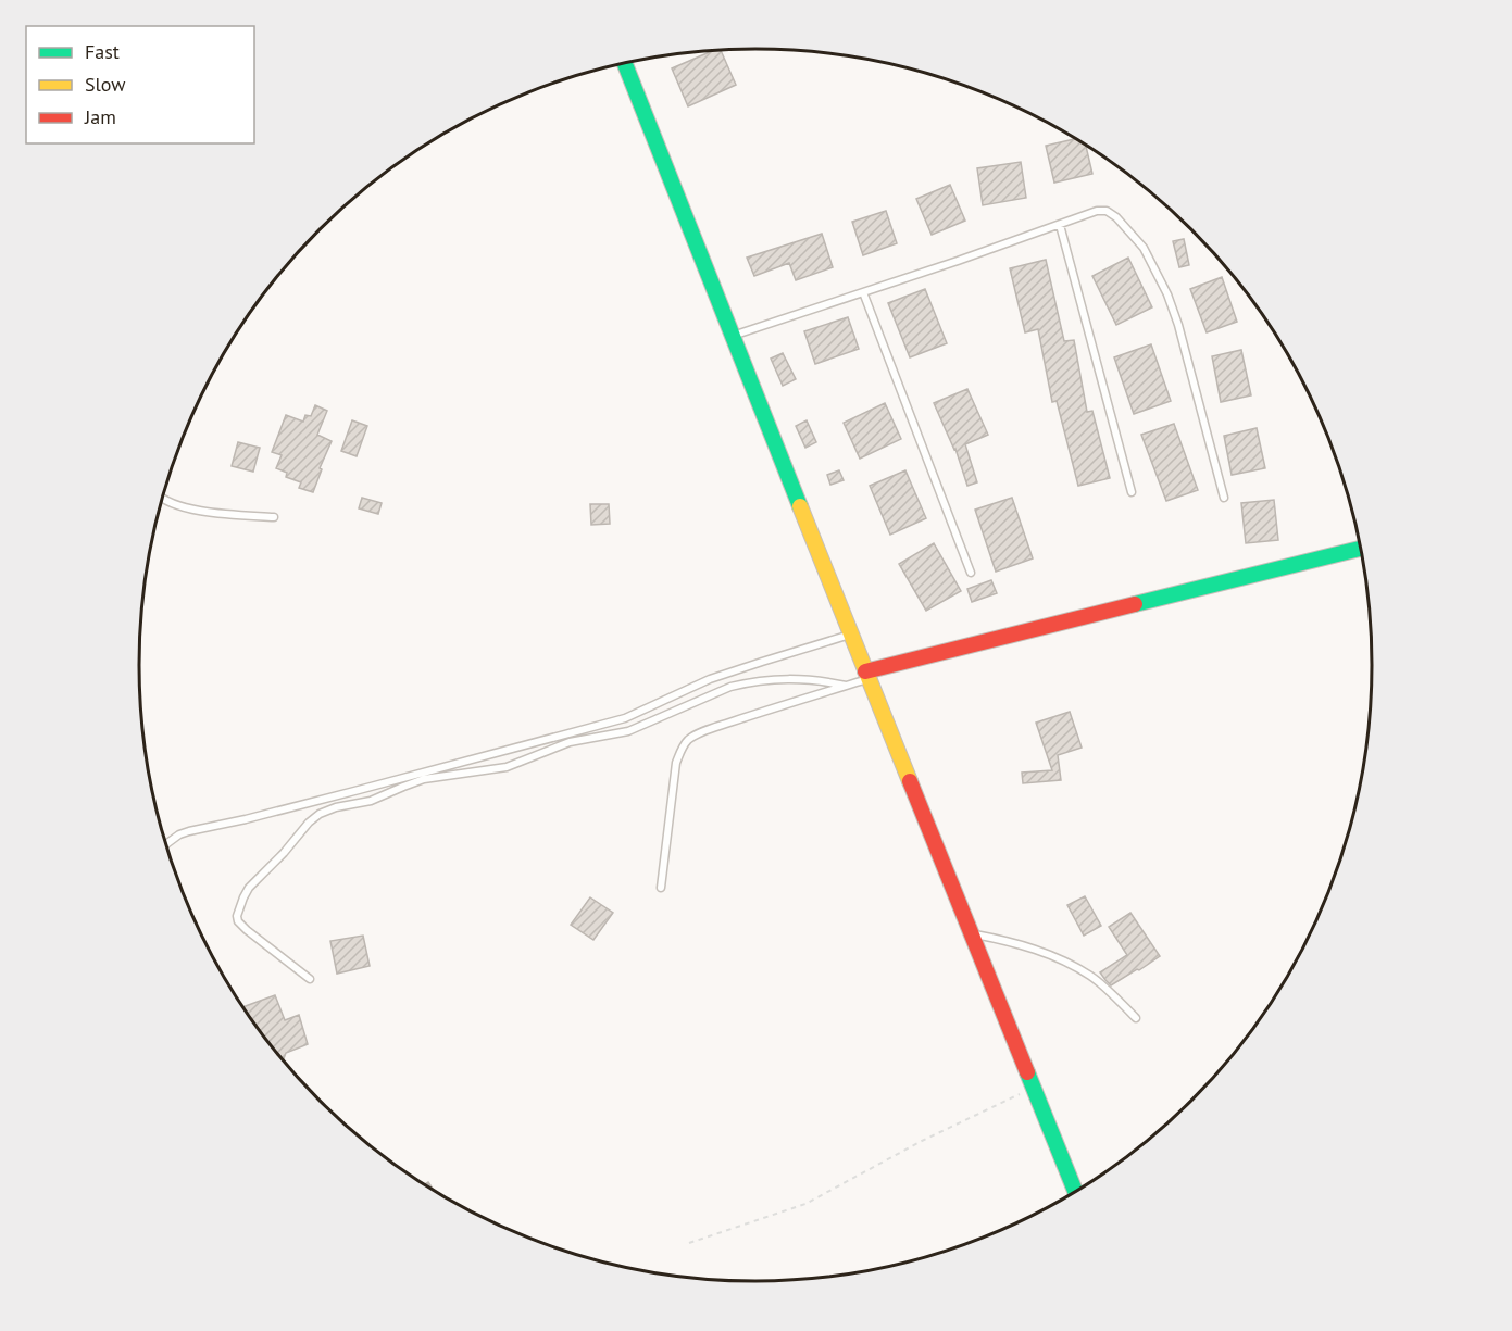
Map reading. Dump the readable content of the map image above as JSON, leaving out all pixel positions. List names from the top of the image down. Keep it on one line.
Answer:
{"legend":["Fast","Slow","Jam"]}
